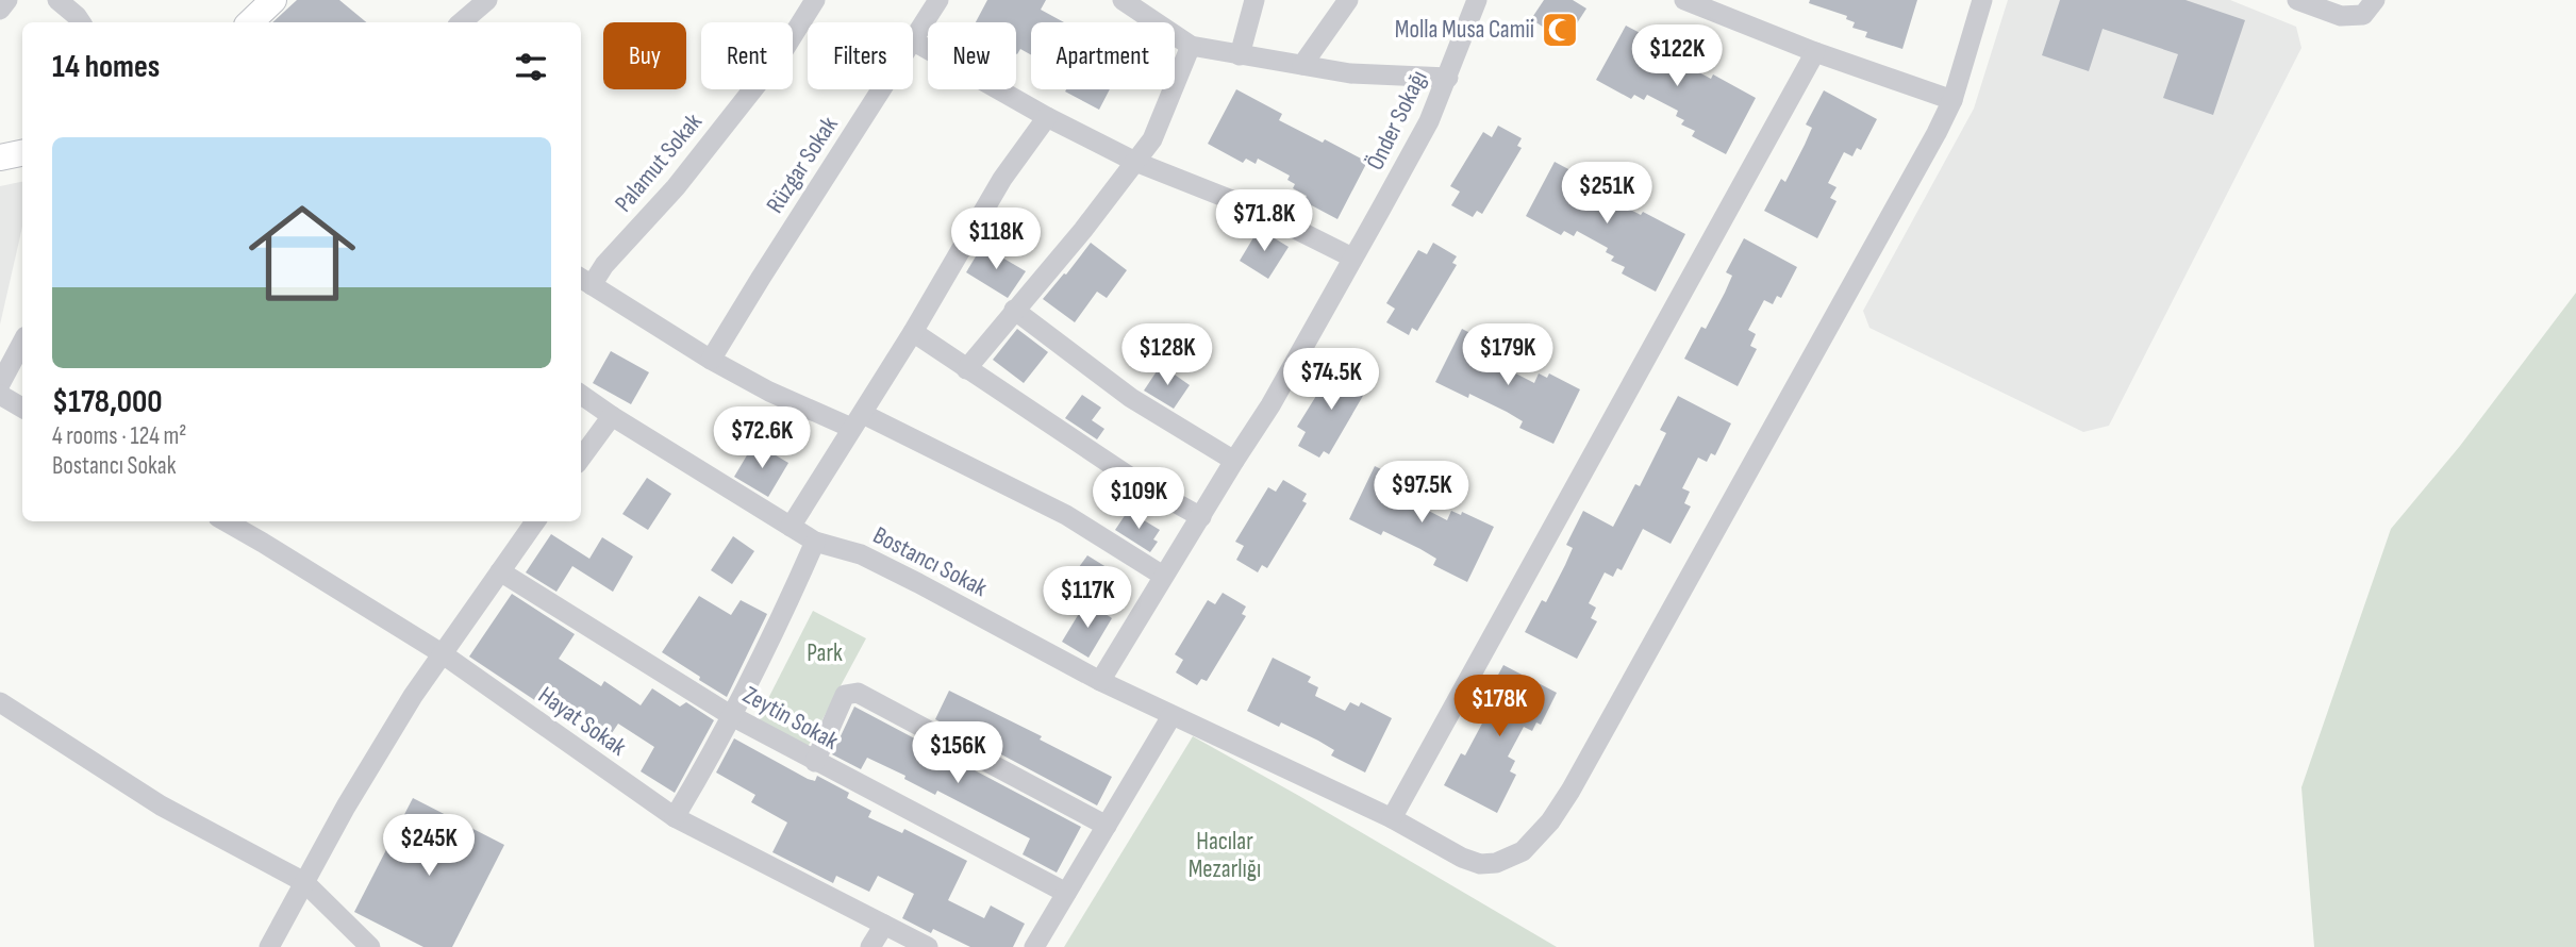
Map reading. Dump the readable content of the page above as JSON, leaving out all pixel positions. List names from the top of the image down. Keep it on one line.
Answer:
{"streets":{"street":["Önder Sokağı","Palamut Sokak","Rüzgar Sokak","Bostancı Sokak","Zeytin Sokak","Hayat Sokak"]},"crossings":[["Önder Sokağı","Bostancı Sokak"]],"parks":["Park","Hacılar Mezarlığı"],"places":{"mosque":["Molla Musa Camii"]},"page":{"chip":["Buy","Rent","Filters","New","Apartment"],"heading":"14 homes","price":["$122K","$251K","$71.8K","$118K","$128K","$179K","$74.5K","$72.6K","$97.5K","$109K","$117K","$178K","$156K","$245K"],"list":[{"name":"$178,000","note":"4 rooms · 124 m² · Bostancı Sokak"}]}}
